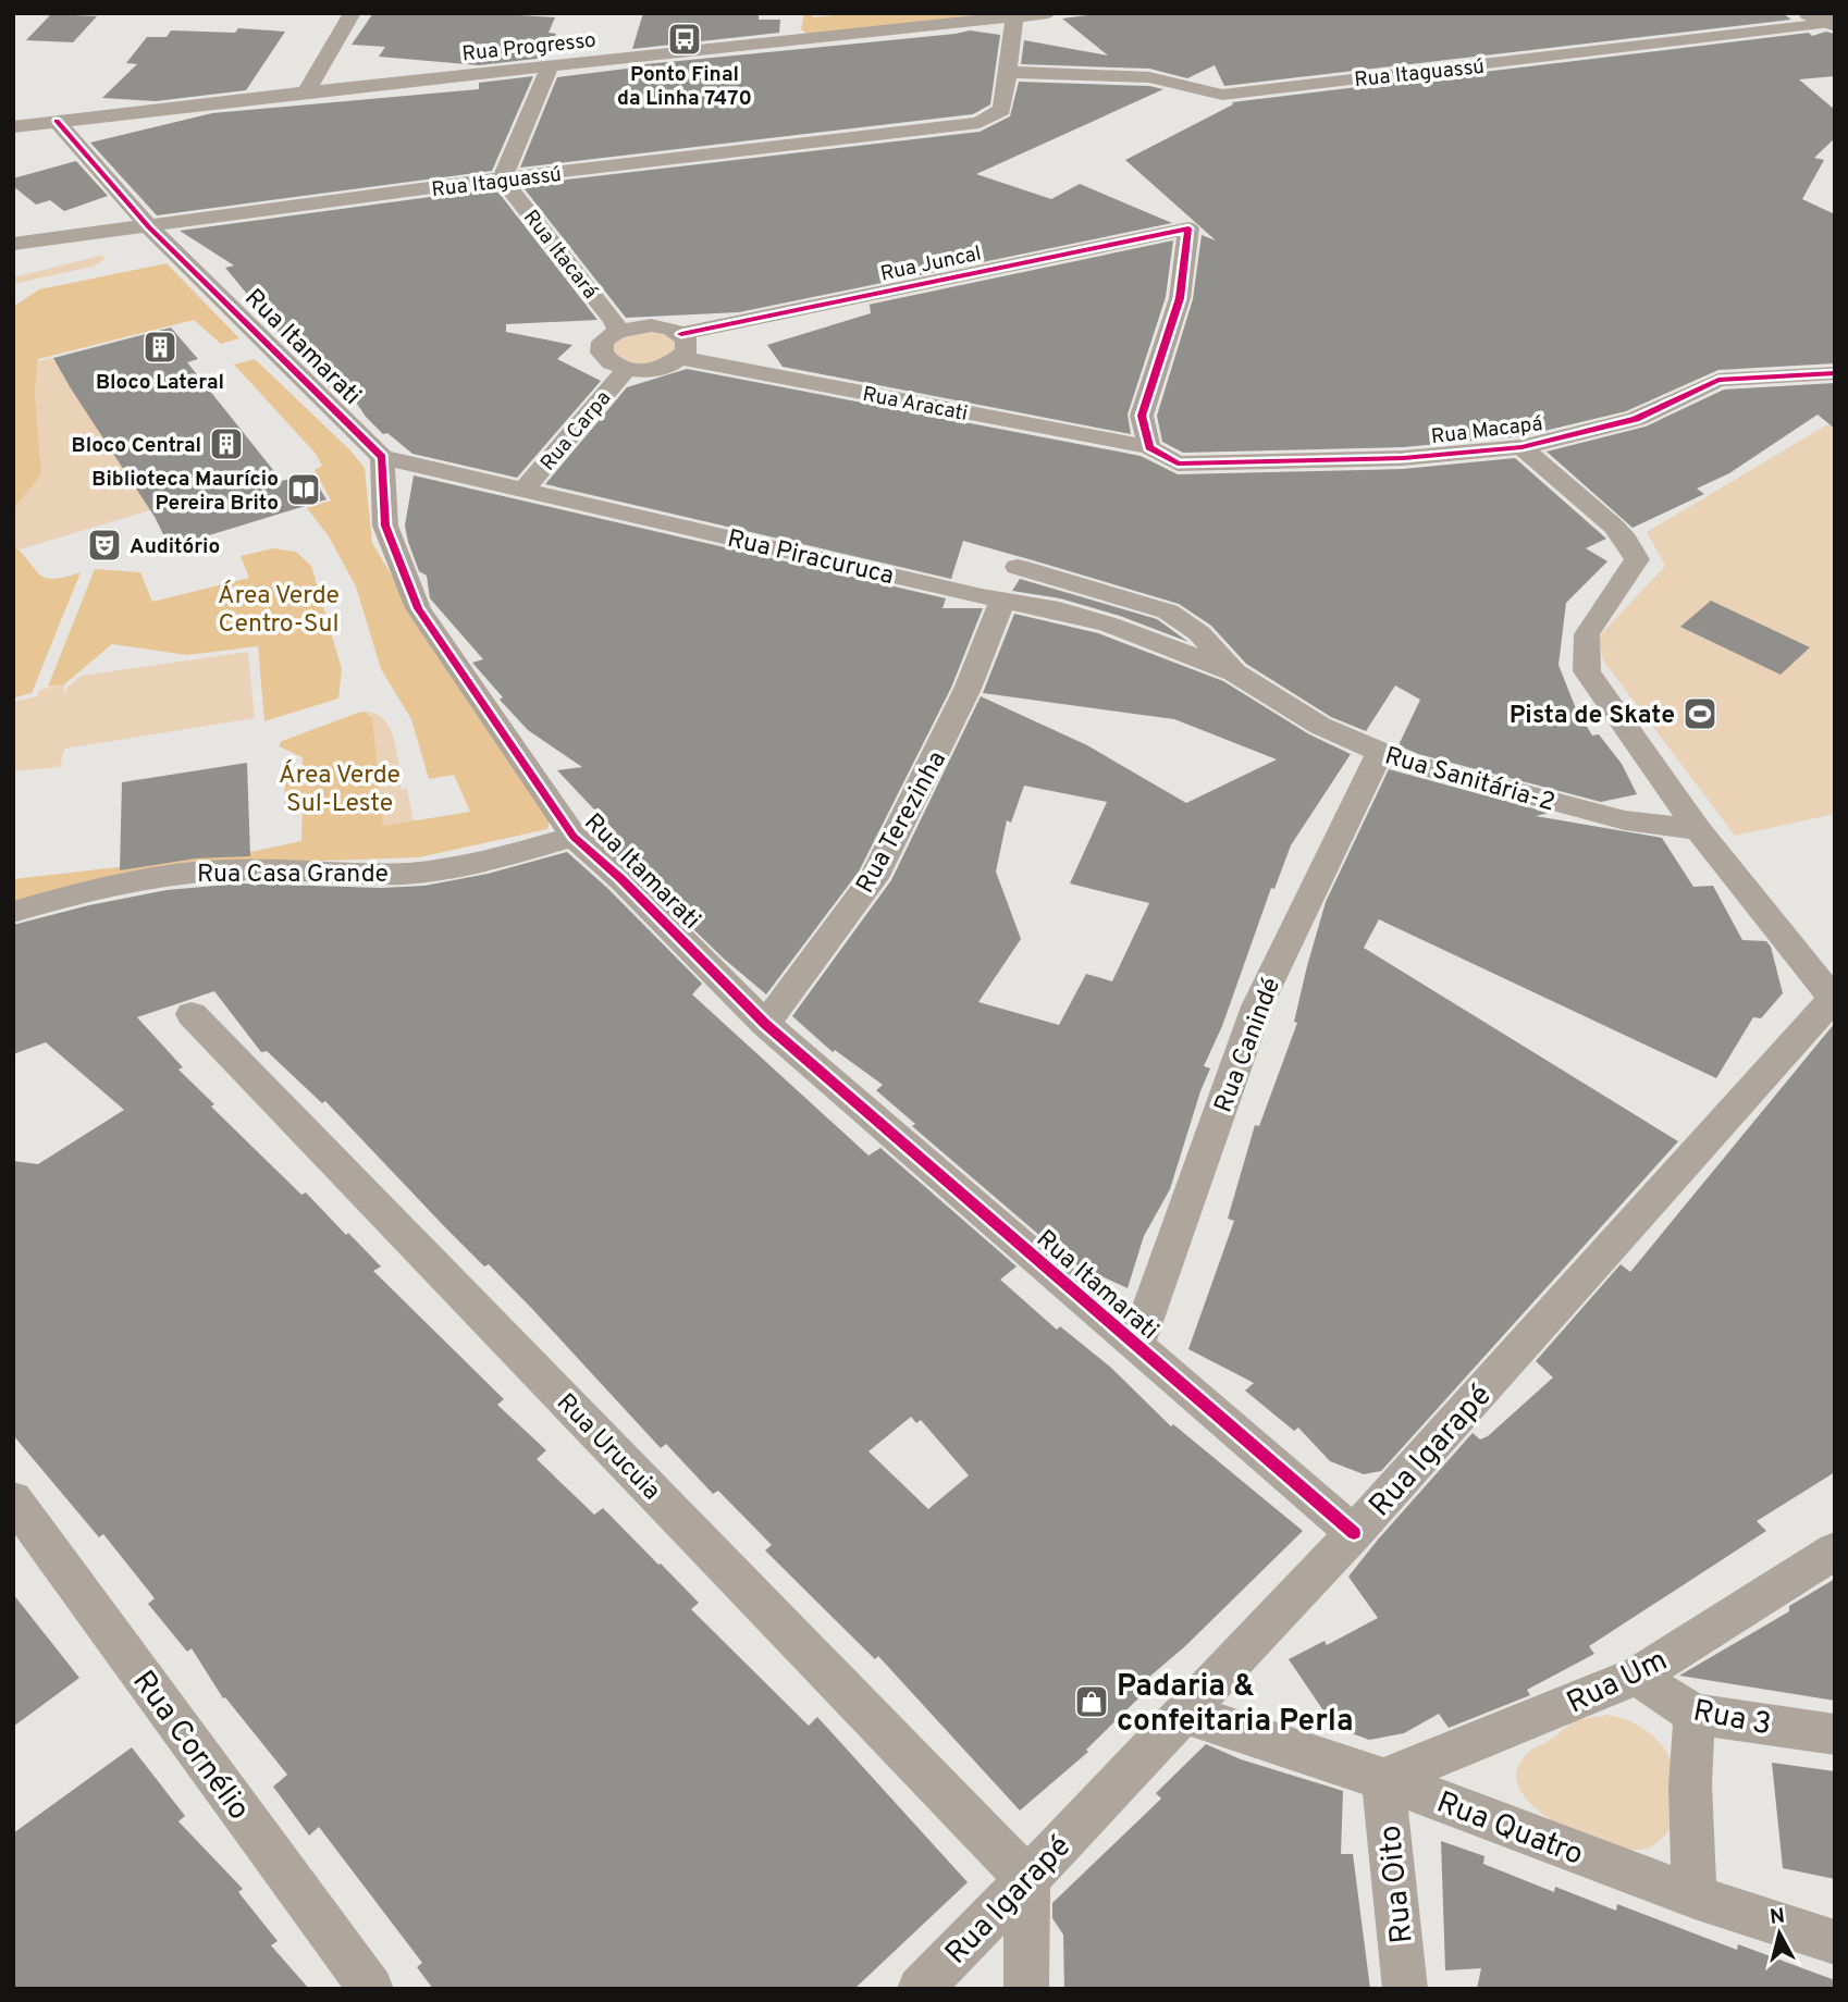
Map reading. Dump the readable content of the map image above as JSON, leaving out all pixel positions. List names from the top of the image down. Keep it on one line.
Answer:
{"streets":{"street":["Rua Progresso","Rua Itaguassú","Rua Itacará","Rua Juncal","Rua Itamarati","Rua Aracati","Rua Macapá","Rua Carpa","Rua Piracuruca","Rua Sanitária-2","Rua Terezinha","Rua Casa Grande","Rua Canindé","Rua Urucuia","Rua Igarapé","Rua Um","Rua 3","Rua Cornélio","Rua Quatro","Rua Oito"]},"crossings":[["Rua Progresso","Rua Itamarati"],["Rua Itaguassú","Rua Itacará"],["Rua Itaguassú","Rua Itamarati"],["Rua Itacará","Rua Aracati"],["Rua Juncal","Rua Aracati"],["Rua Juncal","Rua Carpa"],["Rua Itamarati","Rua Piracuruca"],["Rua Itamarati","Rua Terezinha"],["Rua Itamarati","Rua Casa Grande"],["Rua Itamarati","Rua Canindé"],["Rua Itamarati","Rua Igarapé"],["Rua Aracati","Rua Macapá"],["Rua Carpa","Rua Piracuruca"],["Rua Piracuruca","Rua Sanitária-2"],["Rua Piracuruca","Rua Terezinha"],["Rua Sanitária-2","Rua Canindé"],["Rua Urucuia","Rua Igarapé"],["Rua Igarapé","Rua Quatro"],["Rua Um","Rua 3"],["Rua Um","Rua Quatro"],["Rua Um","Rua Oito"],["Rua Quatro","Rua Oito"]],"parks":["Área Verde Centro-Sul","Área Verde Sul-Leste"],"places":{"bus stop":["Ponto Final da Linha 7470"],"building":["Bloco Lateral","Bloco Central"],"library":["Biblioteca Maurício Pereira Brito"],"theatre":["Auditório"],"sports":["Pista de Skate"],"shop":["Padaria & confeitaria Perla"]},"north":"top"}
